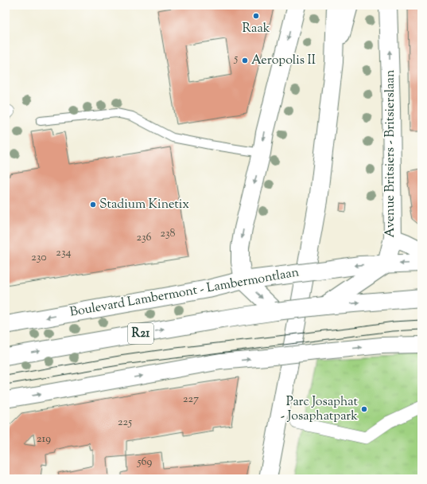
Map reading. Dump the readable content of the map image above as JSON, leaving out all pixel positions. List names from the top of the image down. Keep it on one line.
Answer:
{"streets":{"street":["Avenue Britsiers - Britsierslaan","Boulevard Lambermont - Lambermontlaan","R21"]},"crossings":[["Avenue Britsiers - Britsierslaan","Boulevard Lambermont - Lambermontlaan"]],"places":["Raak","Aeropolis II","Stadium Kinetix","Parc Josaphat - Josaphatpark"],"house_numbers":["5","238","236","234","230","227","225","219","569"]}
